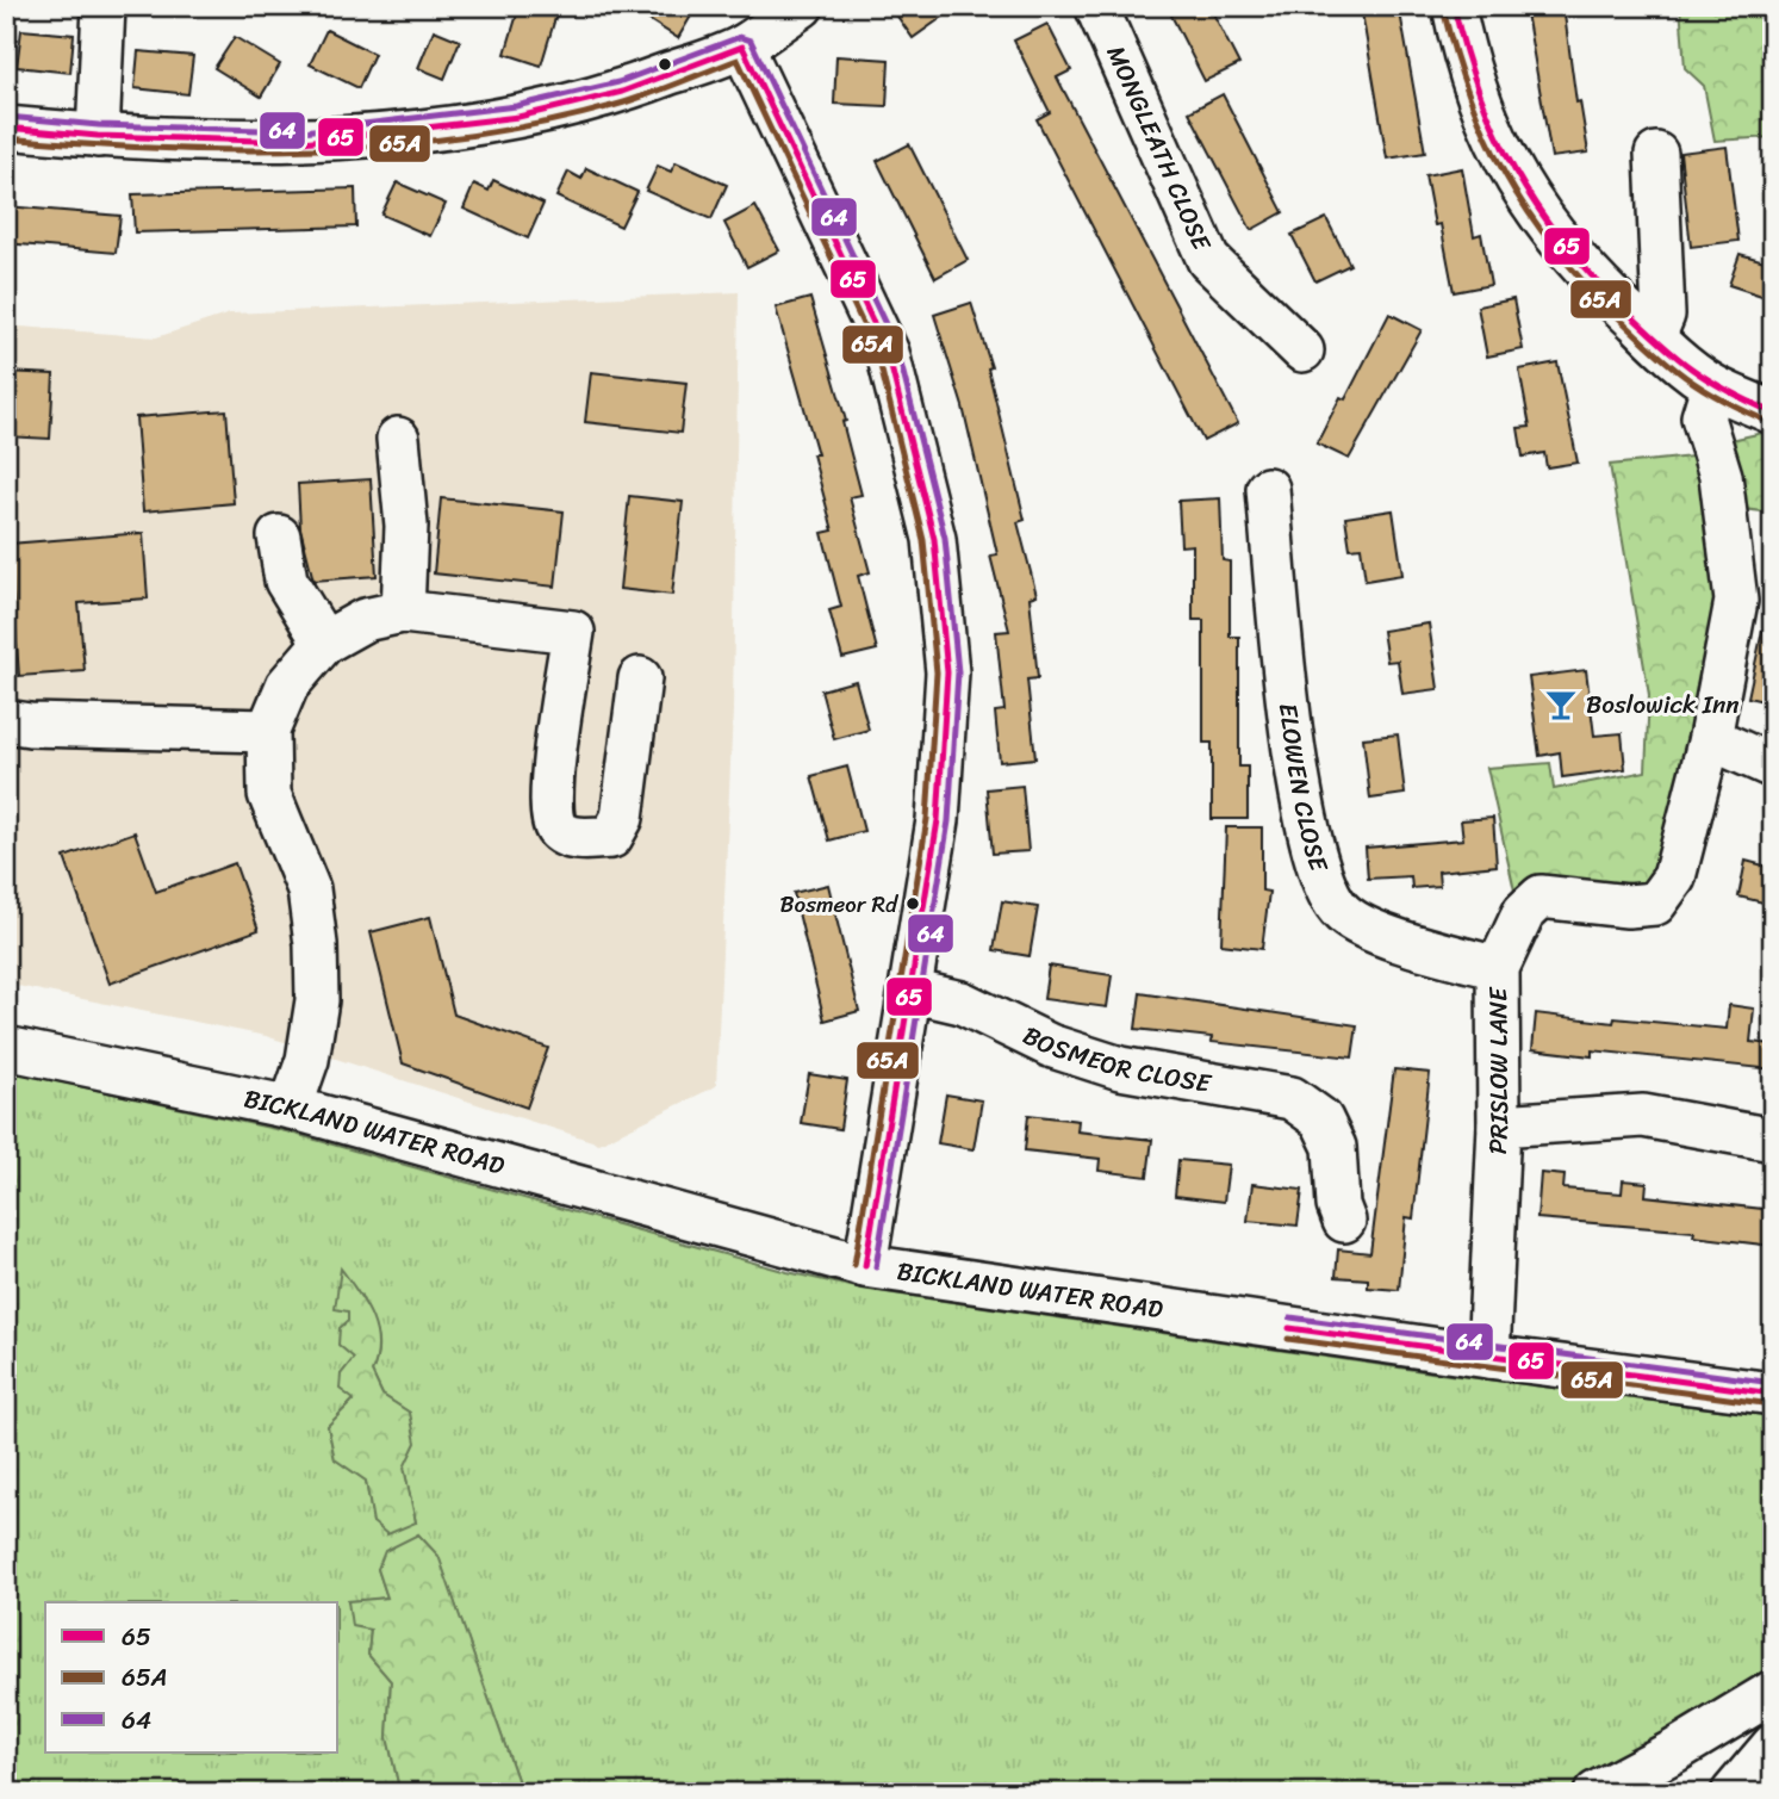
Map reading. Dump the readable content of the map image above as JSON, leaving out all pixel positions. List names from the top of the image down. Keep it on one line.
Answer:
{"streets":{"street":["MONGLEATH CLOSE","ELOWEN CLOSE","BOSMEOR CLOSE","PRISLOW LANE","BICKLAND WATER ROAD"]},"crossings":[["ELOWEN CLOSE","PRISLOW LANE"],["PRISLOW LANE","BICKLAND WATER ROAD"]],"places":{"bar":["Boslowick Inn"],"other":["Bosmeor Rd"]},"lines":["transit line 65","transit line 65A","transit line 64"],"legend":["65","65A","64"]}
